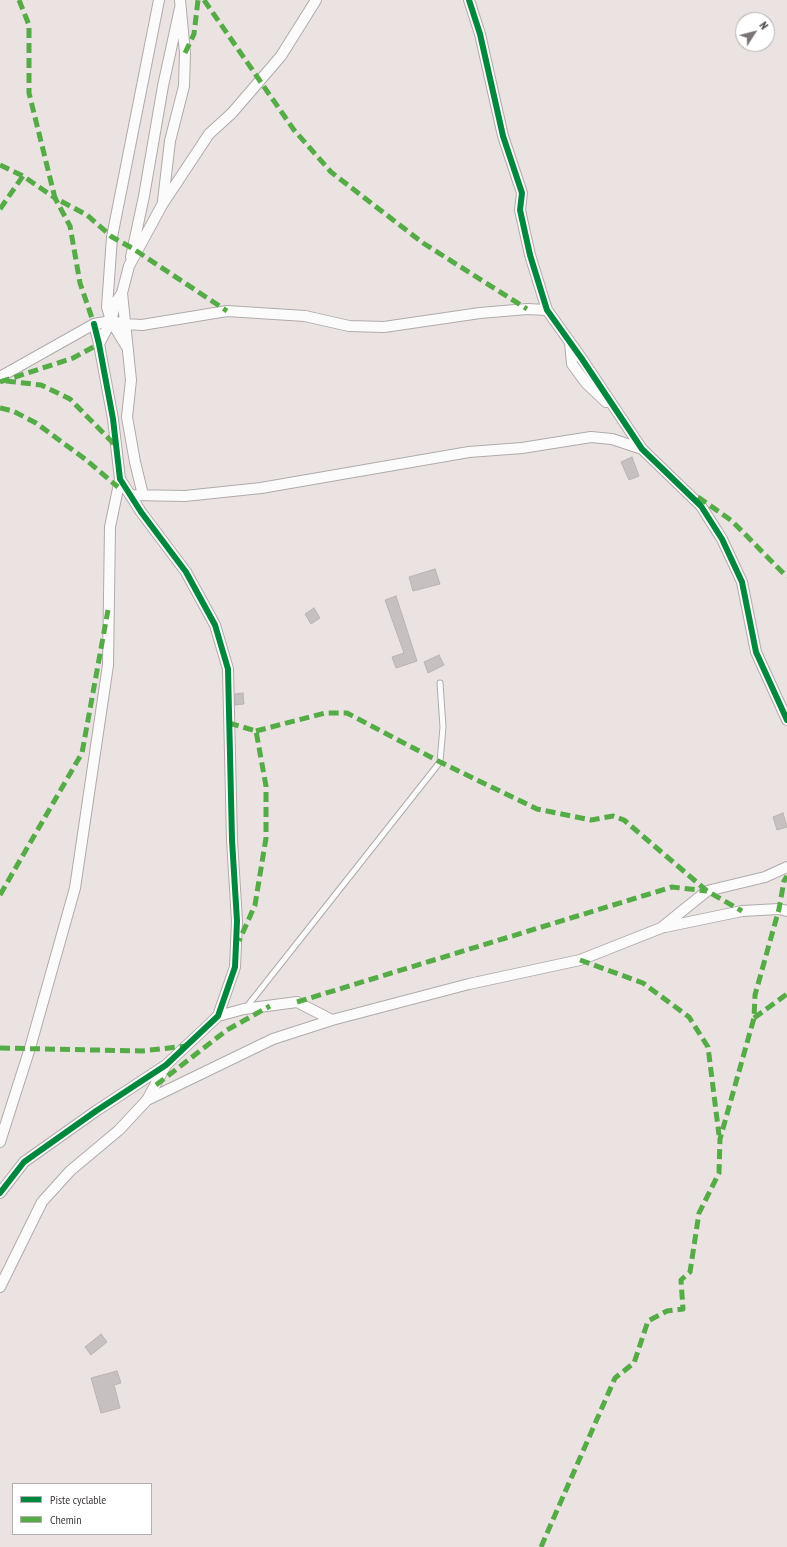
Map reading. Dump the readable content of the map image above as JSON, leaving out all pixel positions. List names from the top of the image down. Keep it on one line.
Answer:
{"legend":["Piste cyclable","Chemin"],"north":"top right"}
